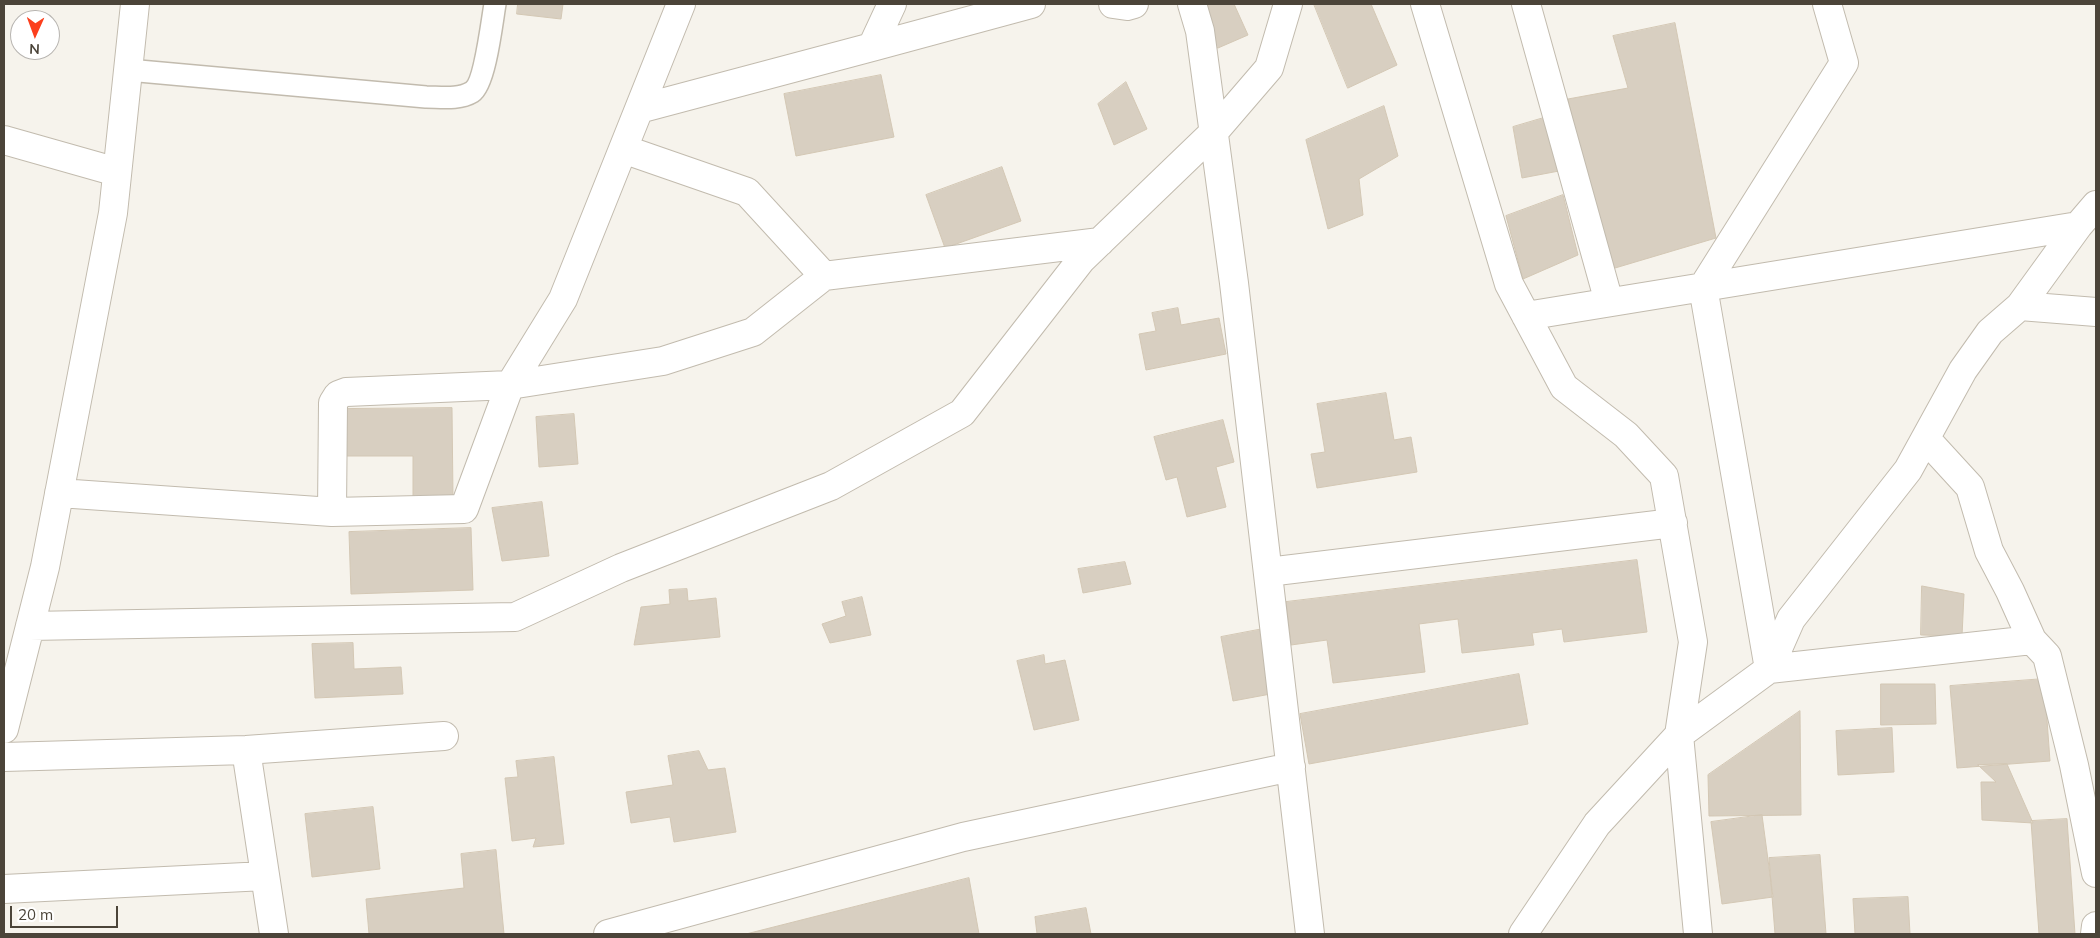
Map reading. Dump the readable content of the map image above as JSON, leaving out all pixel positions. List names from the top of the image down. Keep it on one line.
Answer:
{"scale_bar":"20 m","north":"bottom"}
